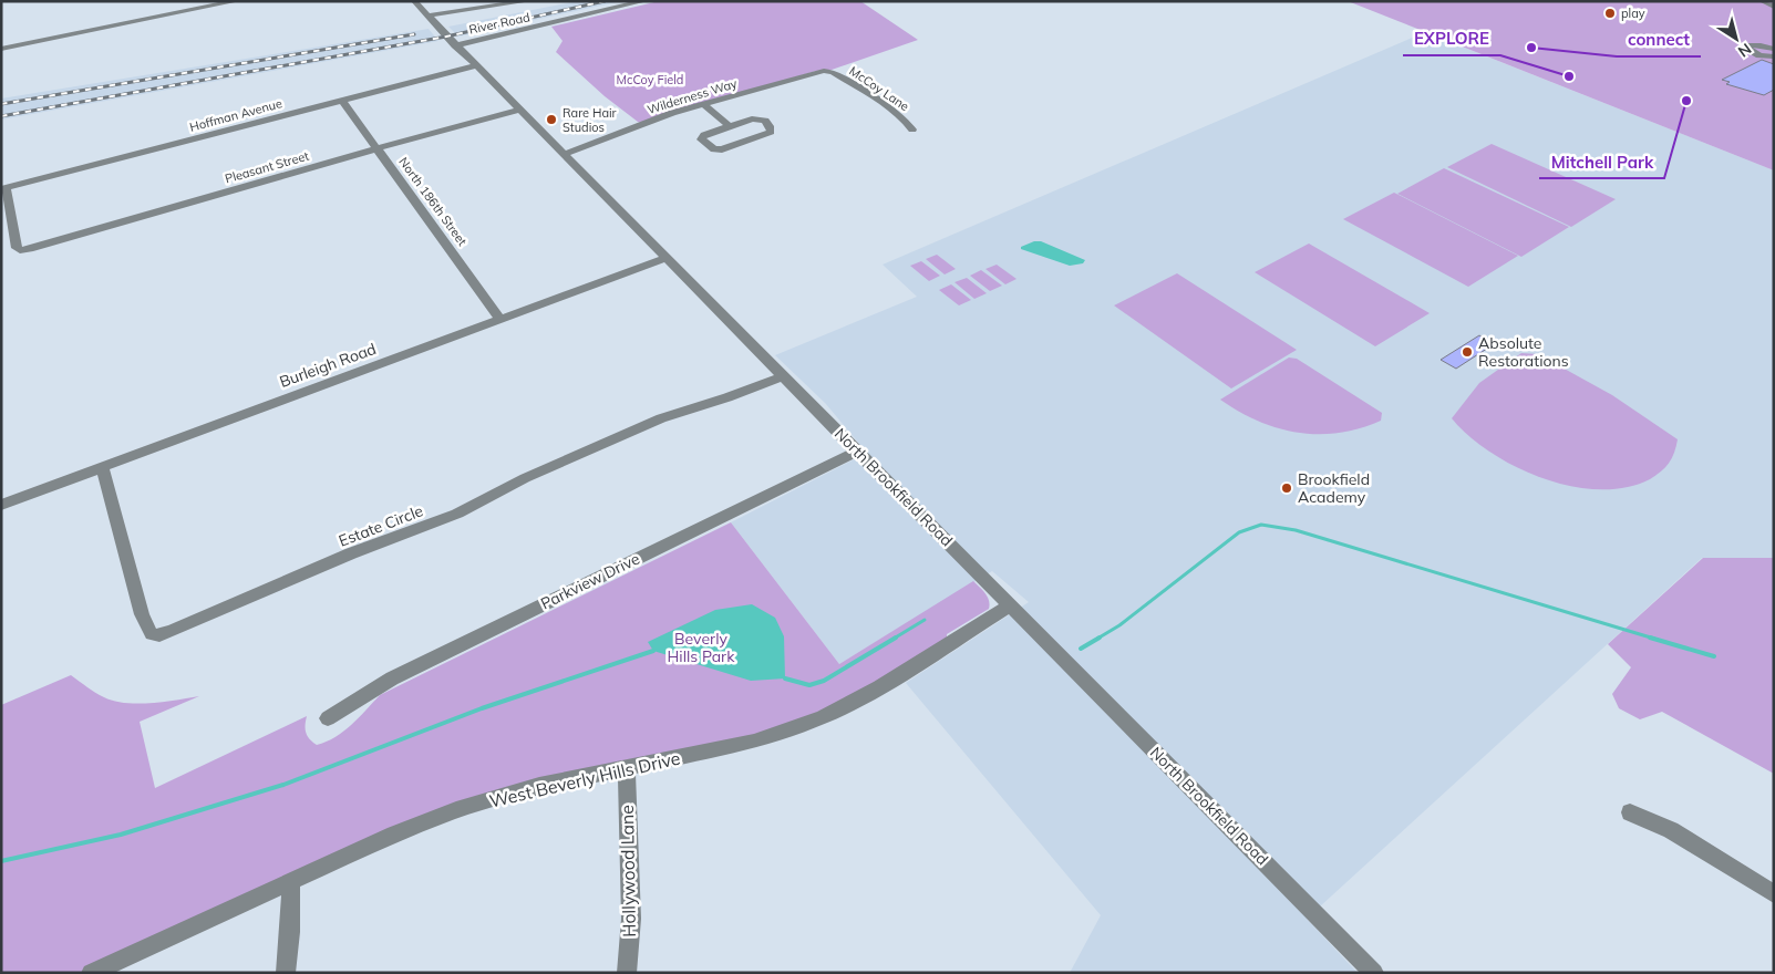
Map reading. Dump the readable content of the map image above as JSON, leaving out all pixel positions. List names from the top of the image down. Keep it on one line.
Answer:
{"streets":{"street":["River Road","McCoy Lane","Wilderness Way","Hoffman Avenue","Pleasant Street","North 186th Street","Burleigh Road","North Brookfield Road","Estate Circle","Parkview Drive","West Beverly Hills Drive","Hollywood Lane"]},"crossings":[["River Road","North Brookfield Road"],["McCoy Lane","Wilderness Way"],["Wilderness Way","North Brookfield Road"],["Hoffman Avenue","Pleasant Street"],["Hoffman Avenue","North 186th Street"],["Hoffman Avenue","North Brookfield Road"],["Pleasant Street","North 186th Street"],["Pleasant Street","North Brookfield Road"],["North 186th Street","Burleigh Road"],["Burleigh Road","North Brookfield Road"],["Burleigh Road","Estate Circle"],["North Brookfield Road","Estate Circle"],["North Brookfield Road","Parkview Drive"],["North Brookfield Road","West Beverly Hills Drive"],["West Beverly Hills Drive","Hollywood Lane"]],"parks":["McCoy Field","Beverly Hills Park"],"places":["play","connect","EXPLORE","Mitchell Park","Rare Hair Studios","Absolute Restorations","Brookfield Academy"],"north":"bottom right"}
